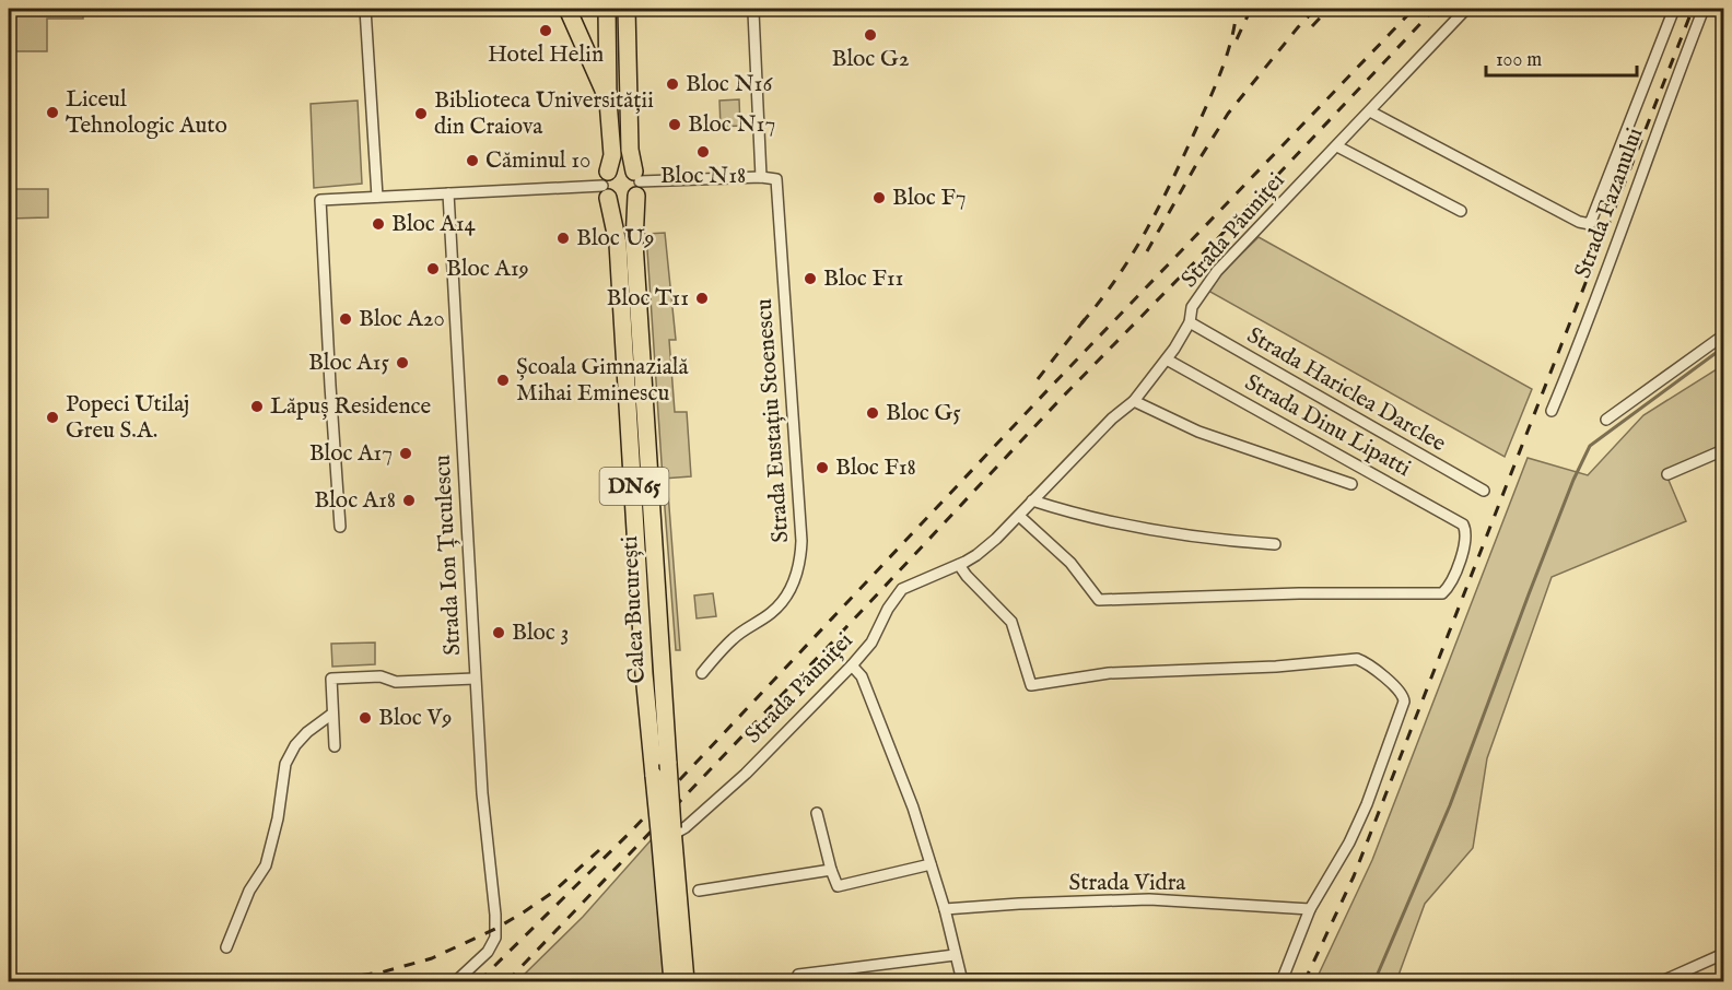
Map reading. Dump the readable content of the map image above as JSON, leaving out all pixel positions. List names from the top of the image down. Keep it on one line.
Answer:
{"streets":{"main road":["DN65","Calea București"],"street":["Strada Fazanului","Strada Păuniței","Strada Hariclea Darclee","Strada Eustațiu Stoenescu","Strada Dinu Lipatti","Strada Ion Țuculescu","Strada Vidra"]},"crossings":[["Strada Păuniței","Strada Hariclea Darclee"],["Strada Păuniței","Strada Dinu Lipatti"],["Strada Păuniței","Calea București"]],"places":["Hotel Helin","Bloc G2","Bloc N16","Liceul Tehnologic Auto","Biblioteca Universității din Craiova","Bloc N17","Bloc N18","Căminul 10","Bloc F7","Bloc A14","Bloc U9","Bloc A19","Bloc F11","Bloc T11","Bloc A20","Bloc A15","Școala Gimnazială Mihai Eminescu","Lăpuș Residence","Bloc G5","Popeci Utilaj Greu S.A.","Bloc A17","Bloc F18","Bloc A18","Bloc 3","Bloc V9"],"scale_bar":"100 m"}
